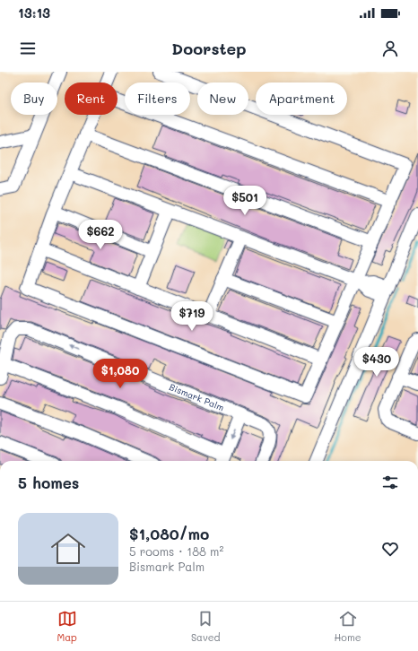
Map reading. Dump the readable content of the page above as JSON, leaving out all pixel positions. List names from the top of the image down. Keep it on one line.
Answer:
{"streets":{"street":["Bismark Palm"]},"page":{"status":"13:13","header":"Doorstep","chip":["Buy","Rent","Filters","New","Apartment"],"price":["$501","$662","$719","$430","$1,080"],"heading":"5 homes","list":[{"name":"$1,080/mo","note":"5 rooms · 188 m² · Bismark Palm"}],"tabs":["Map","Saved","Home"]}}
